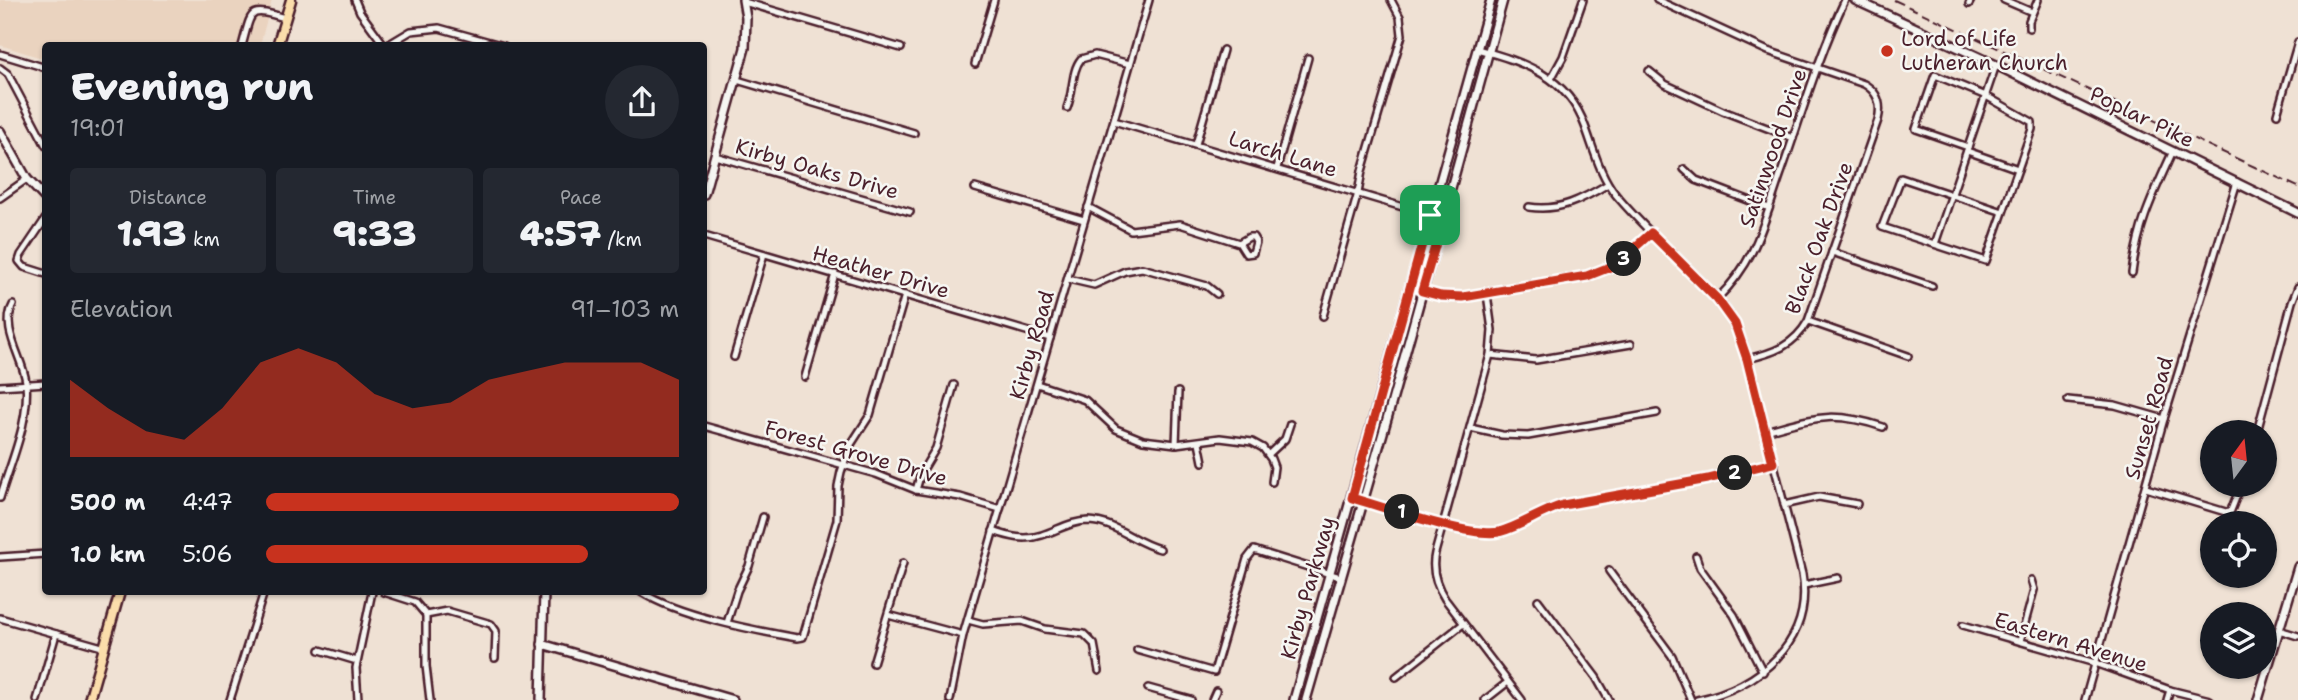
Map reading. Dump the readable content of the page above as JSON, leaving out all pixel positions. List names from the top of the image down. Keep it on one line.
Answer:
{"streets":{"main road":["Poplar Pike","Kirby Parkway"],"street":["Satinwood Drive","Larch Lane","Kirby Oaks Drive","Black Oak Drive","Heather Drive","Kirby Road","Sunset Road","Forest Grove Drive","Eastern Avenue"]},"crossings":[["Poplar Pike","Sunset Road"],["Satinwood Drive","Black Oak Drive"],["Larch Lane","Kirby Road"],["Larch Lane","Kirby Parkway"],["Heather Drive","Kirby Road"],["Kirby Road","Forest Grove Drive"],["Sunset Road","Eastern Avenue"]],"places":["Lord of Life Lutheran Church"],"north":"top","page":{"heading":["Evening run","19:01"],"stats":[["Distance","1.93 km"],["Time","9:33"],["Pace","4:57 /km"]],"pins":["3","2","1"],"chart":["Elevation","91–103 m"],"list":[{"name":"500 m","note":"4:47"},{"name":"1.0 km","note":"5:06"}]}}
